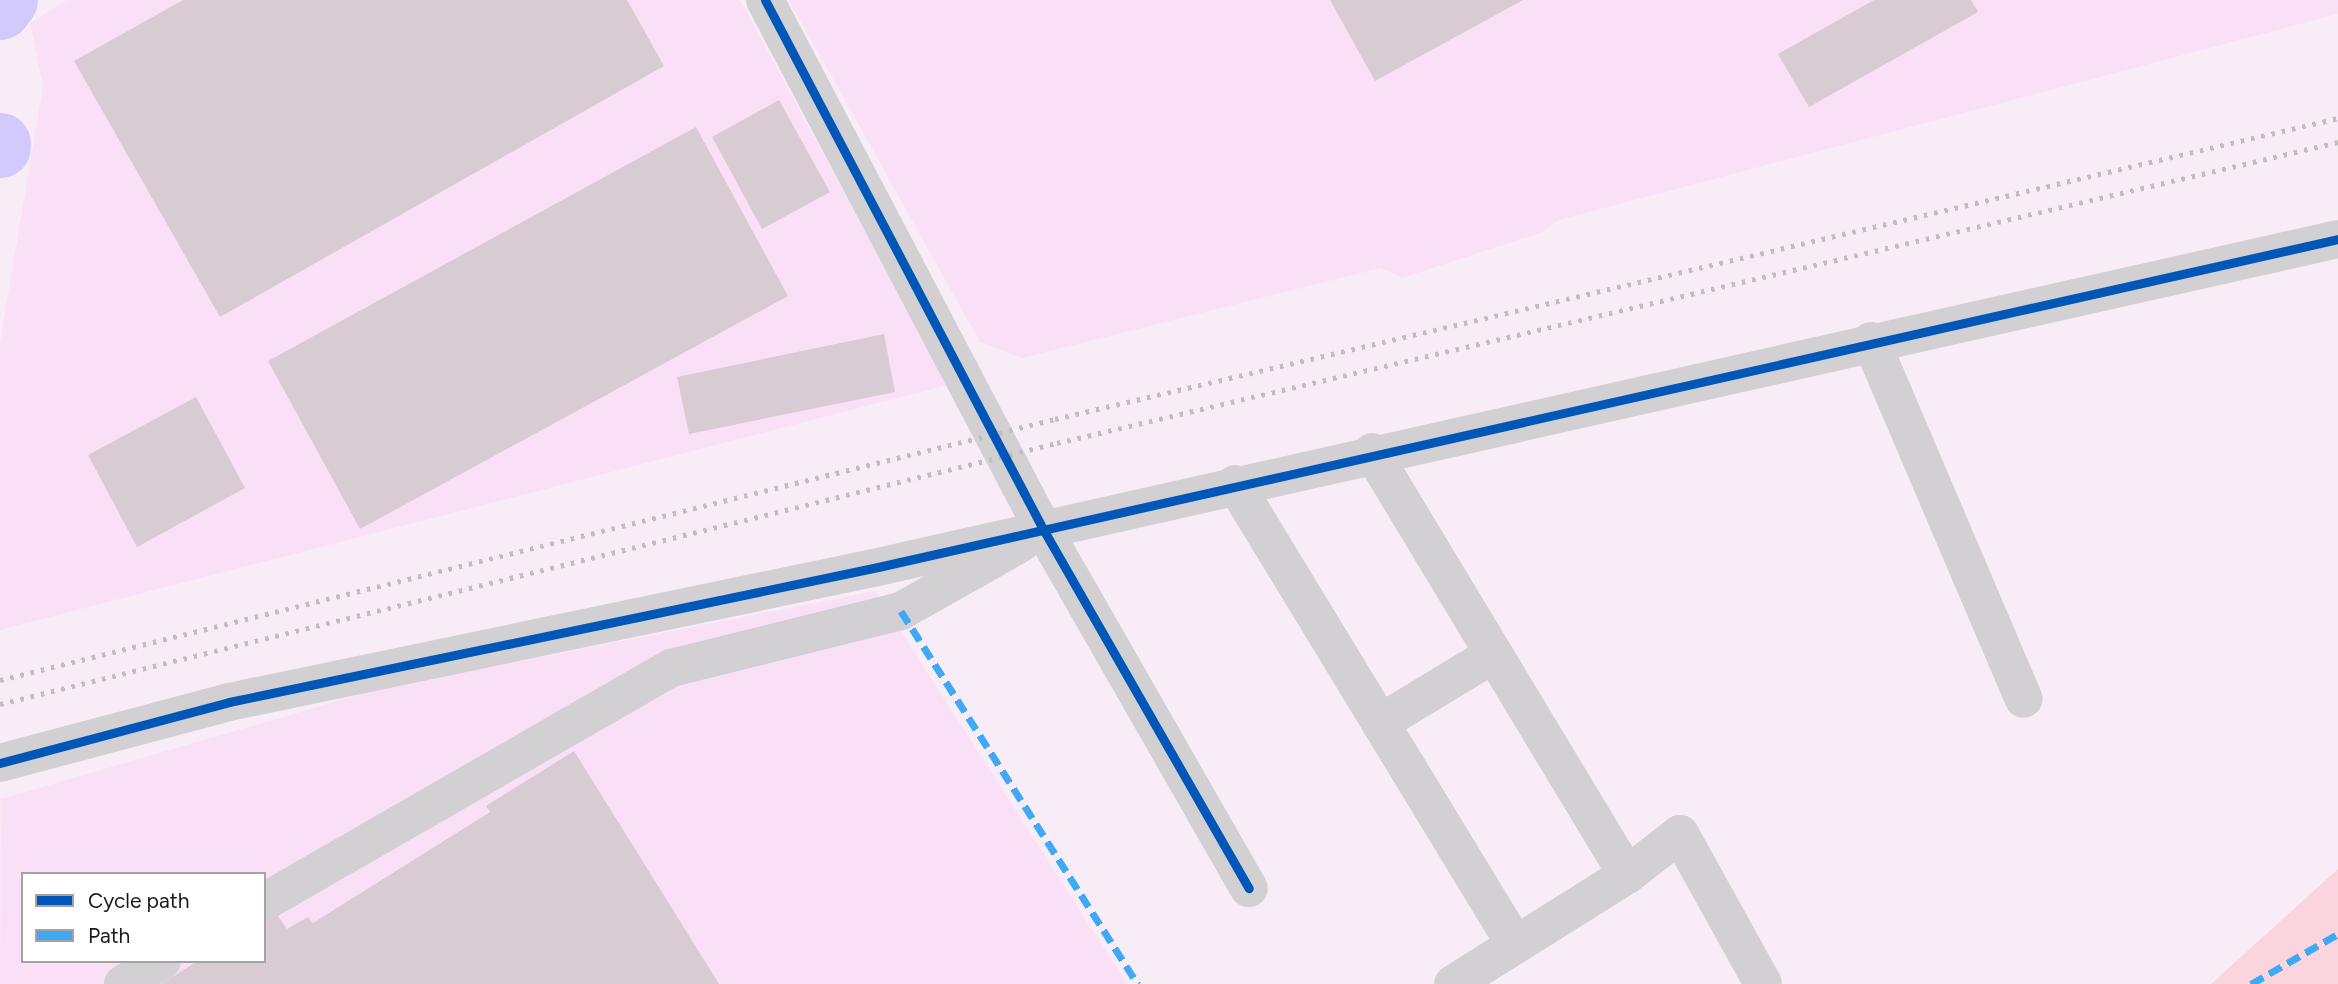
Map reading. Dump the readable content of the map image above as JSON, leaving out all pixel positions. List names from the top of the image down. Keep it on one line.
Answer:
{"legend":["Cycle path","Path"]}
